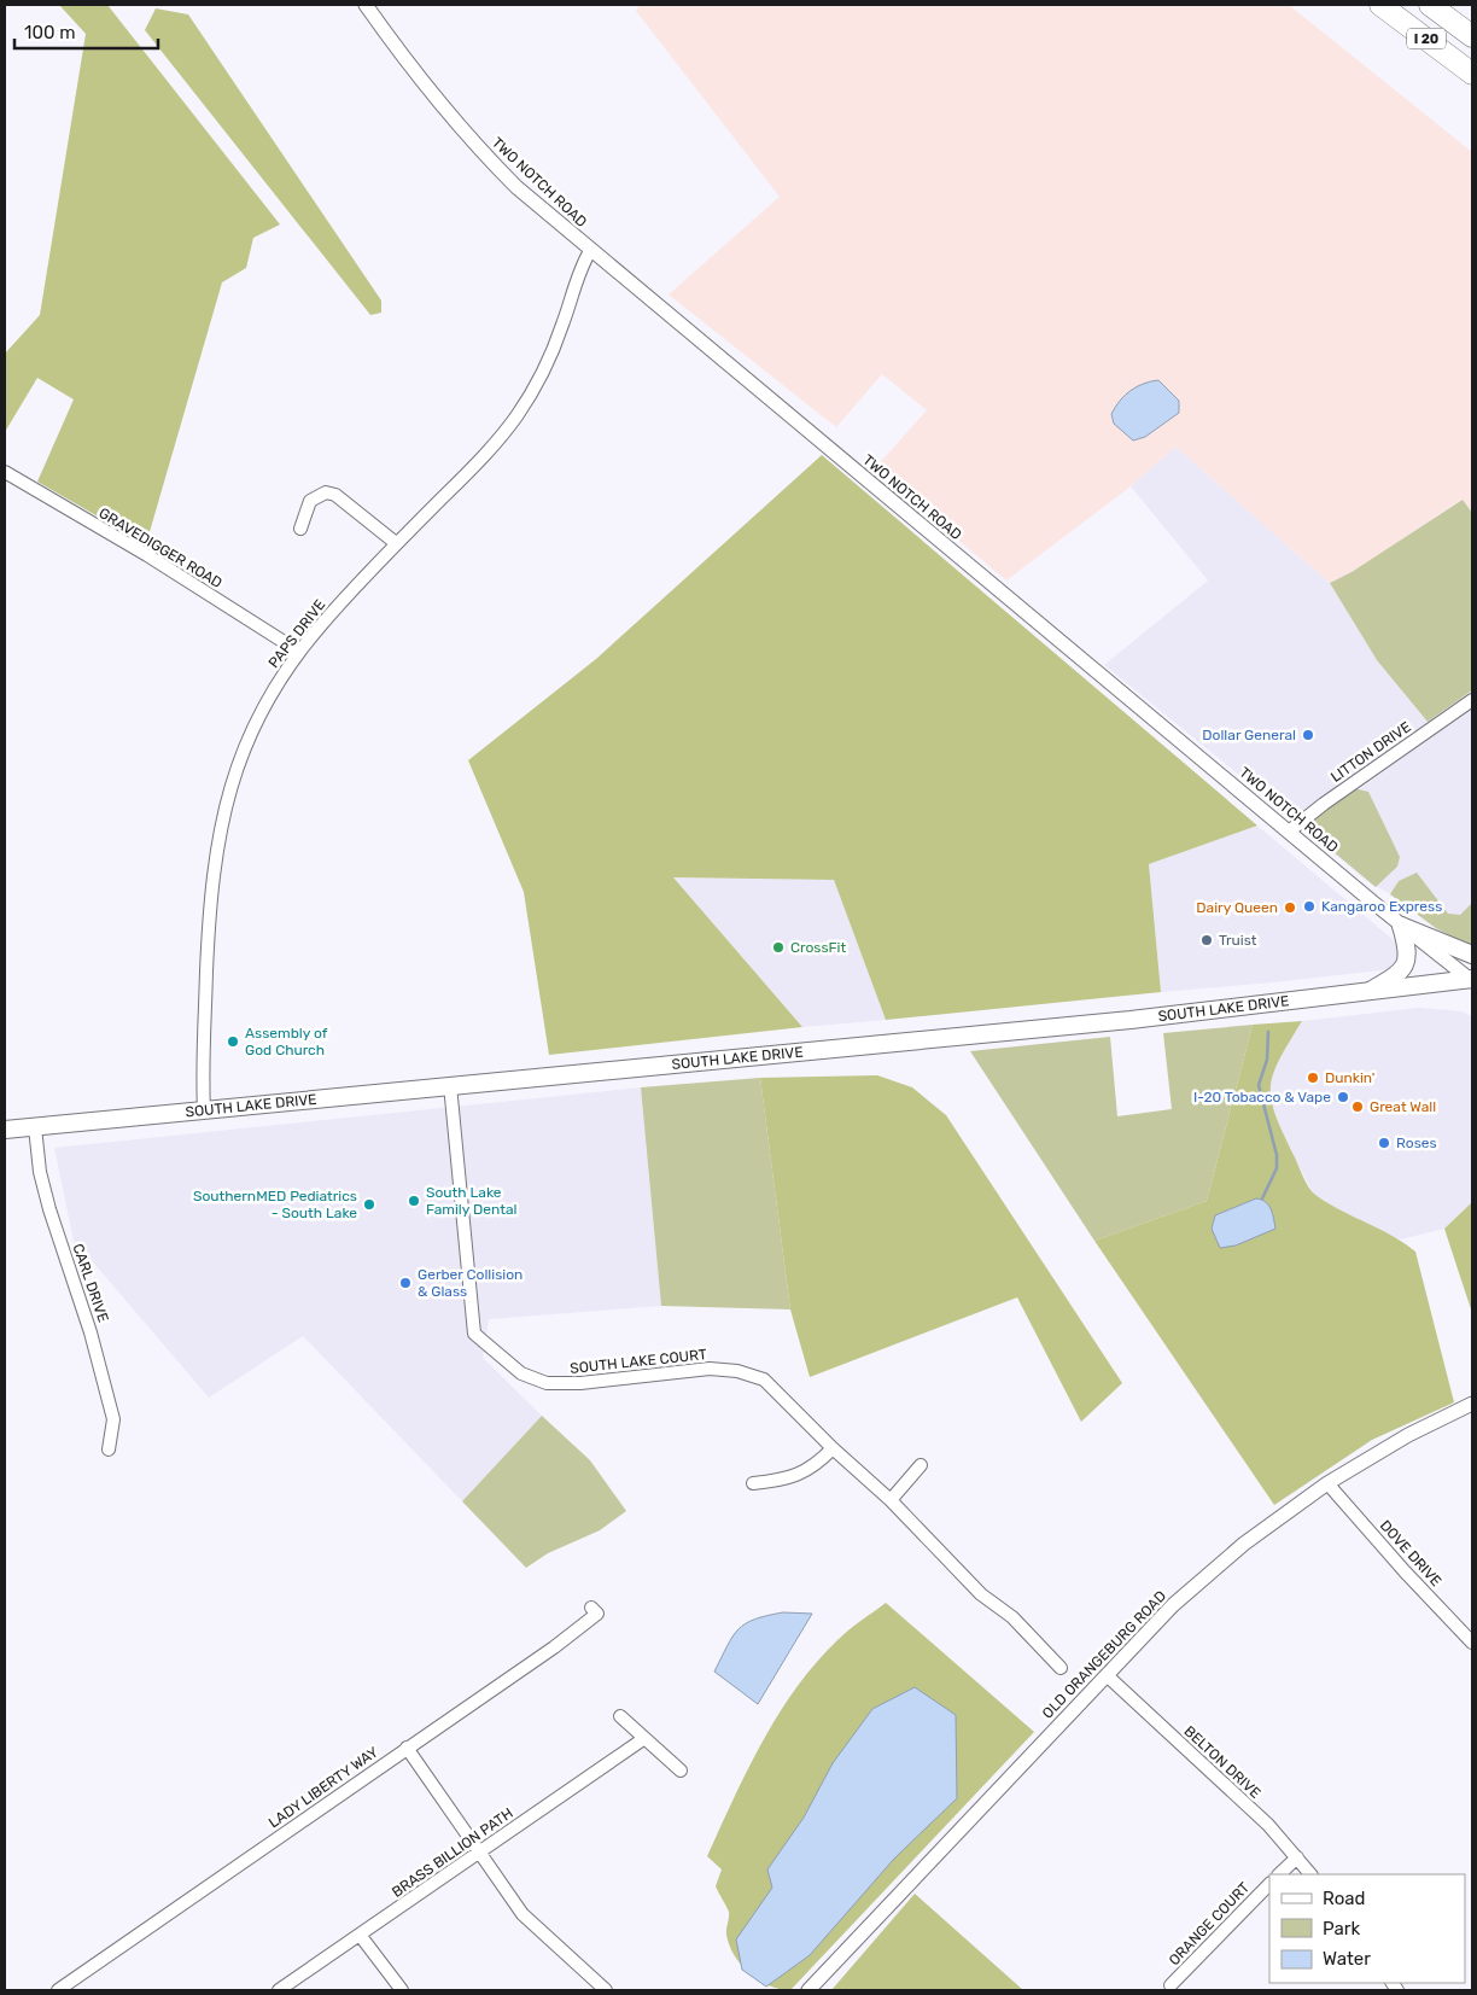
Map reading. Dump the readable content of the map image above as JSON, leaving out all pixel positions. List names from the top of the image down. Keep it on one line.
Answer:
{"streets":{"highway":["I 20"],"main road":["SOUTH LAKE DRIVE"],"street":["TWO NOTCH ROAD","GRAVEDIGGER ROAD","PAPS DRIVE","LITTON DRIVE","CARL DRIVE","SOUTH LAKE COURT","DOVE DRIVE","OLD ORANGEBURG ROAD","BELTON DRIVE","LADY LIBERTY WAY","BRASS BILLION PATH","ORANGE COURT"]},"crossings":[["TWO NOTCH ROAD","PAPS DRIVE"],["TWO NOTCH ROAD","LITTON DRIVE"],["TWO NOTCH ROAD","SOUTH LAKE DRIVE"],["GRAVEDIGGER ROAD","PAPS DRIVE"],["PAPS DRIVE","SOUTH LAKE DRIVE"],["SOUTH LAKE DRIVE","CARL DRIVE"],["SOUTH LAKE DRIVE","SOUTH LAKE COURT"],["DOVE DRIVE","OLD ORANGEBURG ROAD"],["OLD ORANGEBURG ROAD","BELTON DRIVE"]],"places":["Dollar General","Kangaroo Express","Dairy Queen","Truist","CrossFit","Assembly of God Church","Dunkin'","I-20 Tobacco & Vape","Great Wall","Roses","South Lake Family Dental","SouthernMED Pediatrics - South Lake","Gerber Collision & Glass"],"legend":["Road","Park","Water"],"scale_bar":"100 m"}
